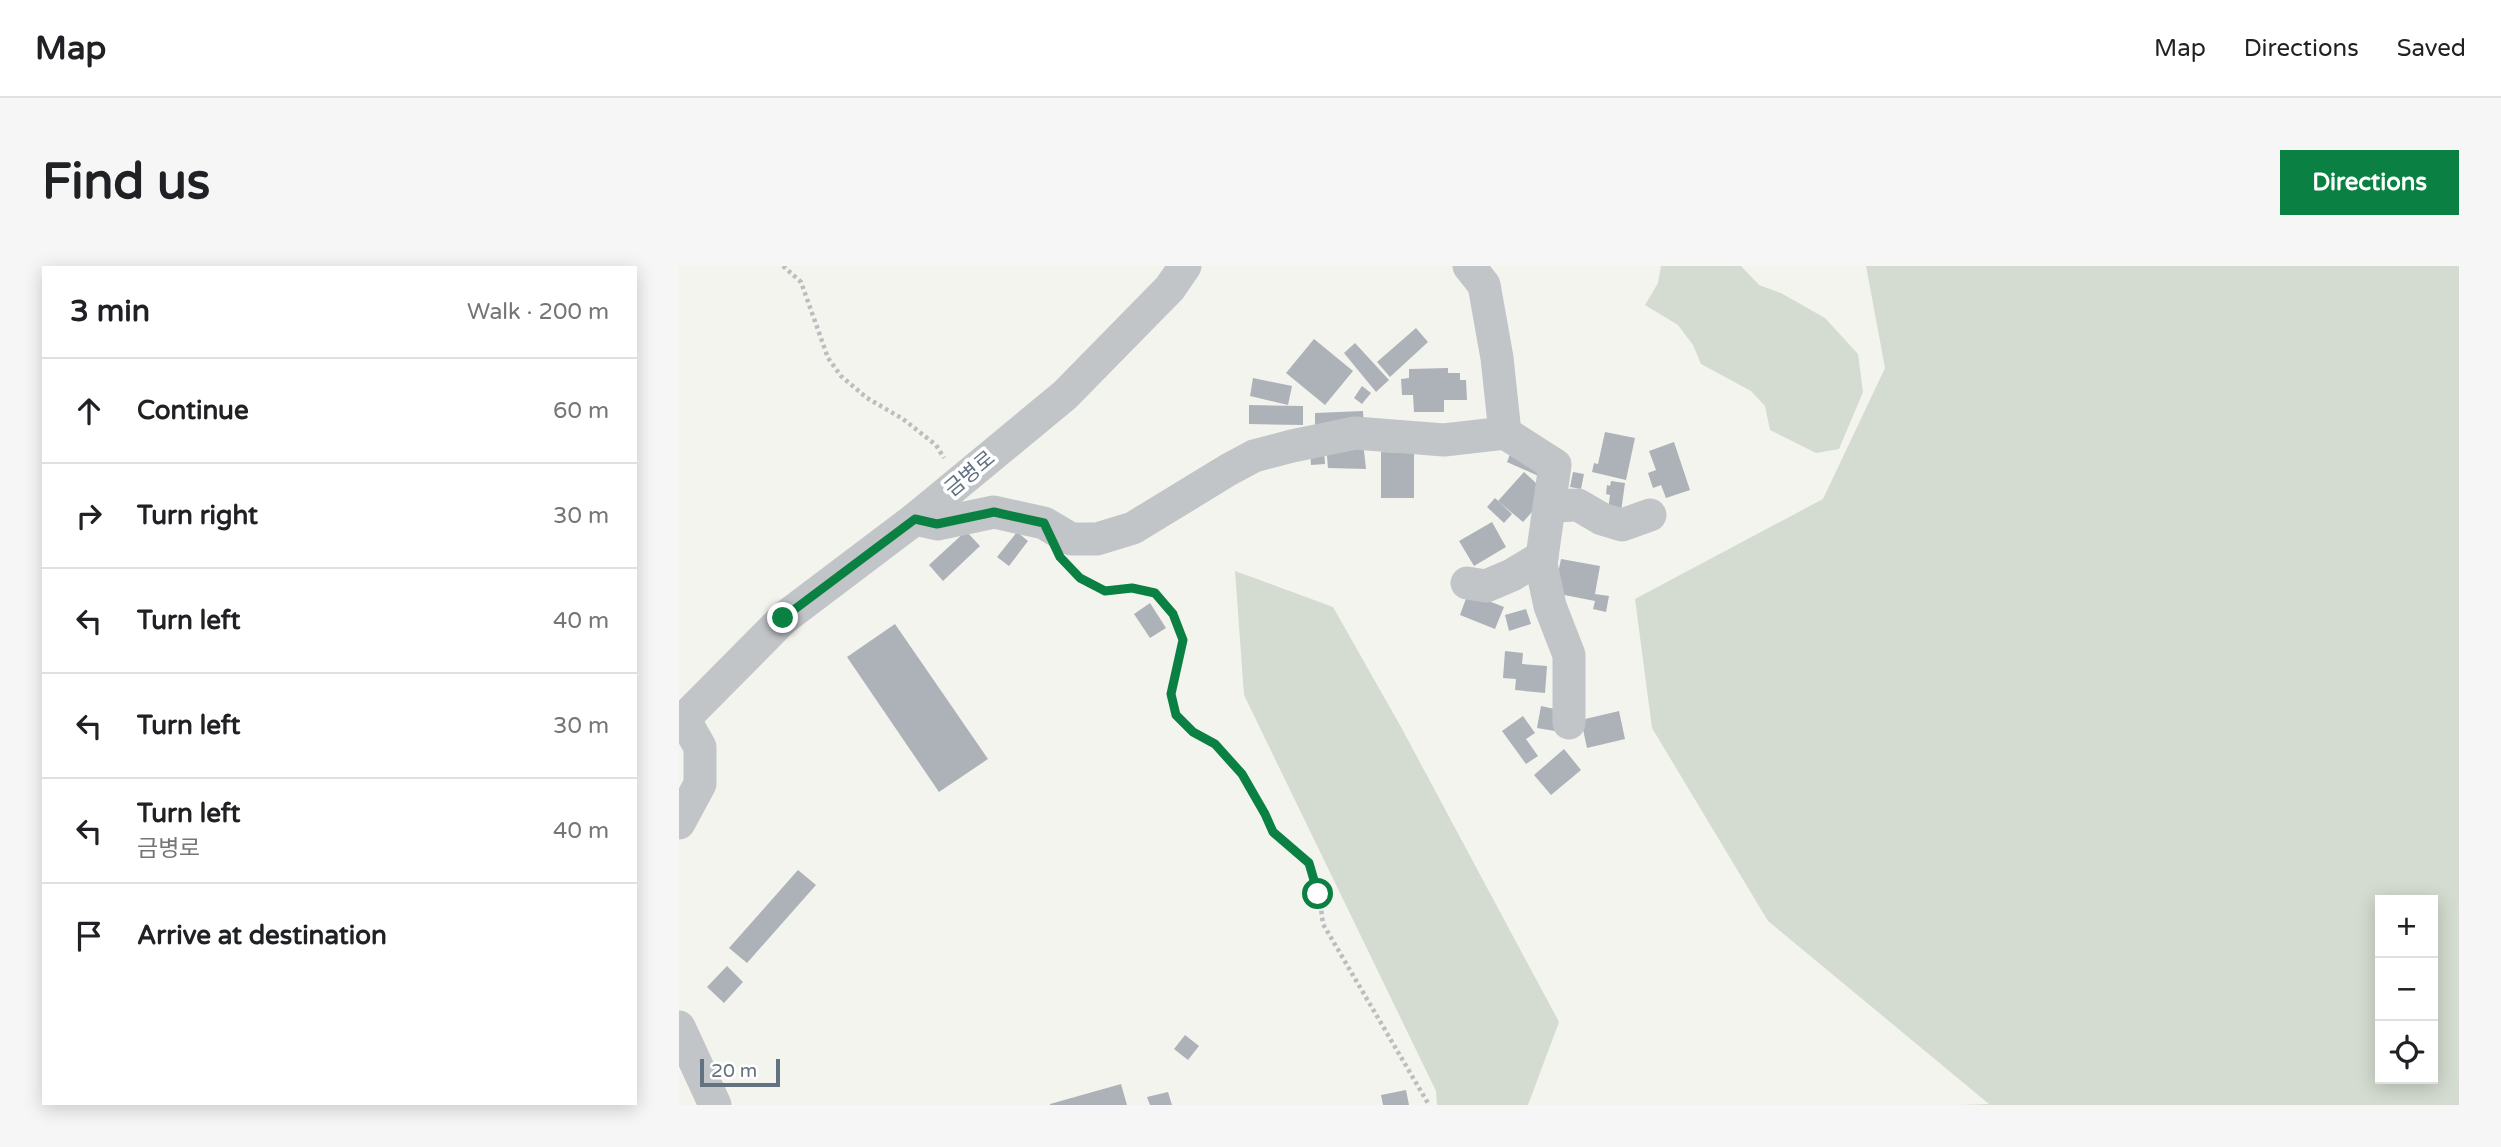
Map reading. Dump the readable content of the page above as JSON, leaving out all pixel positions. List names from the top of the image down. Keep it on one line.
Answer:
{"streets":{"street":["금병로"]},"scale_bar":"20 m","page":{"header":"Map","nav":["Map","Directions","Saved"],"buttons":"Directions","title":"Find us","heading":["3 min","Walk · 200 m"],"list":[["Continue","60 m"],["Turn right","30 m"],["Turn left","40 m"],["Turn left","30 m"],["Turn left","금병로","40 m"],"Arrive at destination"],"map_buttons":["+","−"],"scale":"20 m"}}
